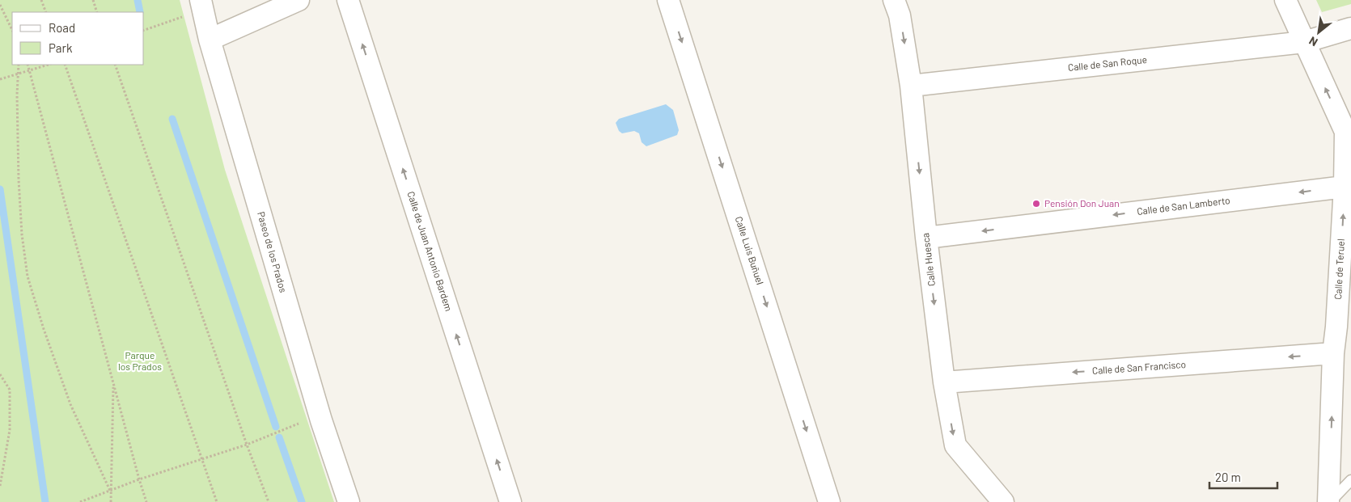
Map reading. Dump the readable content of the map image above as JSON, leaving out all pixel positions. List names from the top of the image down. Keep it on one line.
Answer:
{"streets":{"street":["Calle de San Roque","Calle de San Lamberto","Calle Luis Buñuel","Calle de Juan Antonio Bardem","Paseo de los Prados","Calle Huesca","Calle de Teruel","Calle de San Francisco"]},"crossings":[["Calle de San Roque","Calle Huesca"],["Calle de San Roque","Calle de Teruel"],["Calle de San Lamberto","Calle Huesca"],["Calle de San Lamberto","Calle de Teruel"],["Calle Huesca","Calle de San Francisco"],["Calle de Teruel","Calle de San Francisco"]],"one_way":["Calle de San Lamberto","Calle Luis Buñuel","Calle de Juan Antonio Bardem","Calle Huesca","Calle de Teruel","Calle de San Francisco"],"parks":["Parque los Prados"],"places":["Pensión Don Juan"],"legend":["Road","Park"],"scale_bar":"20 m","north":"bottom left"}
